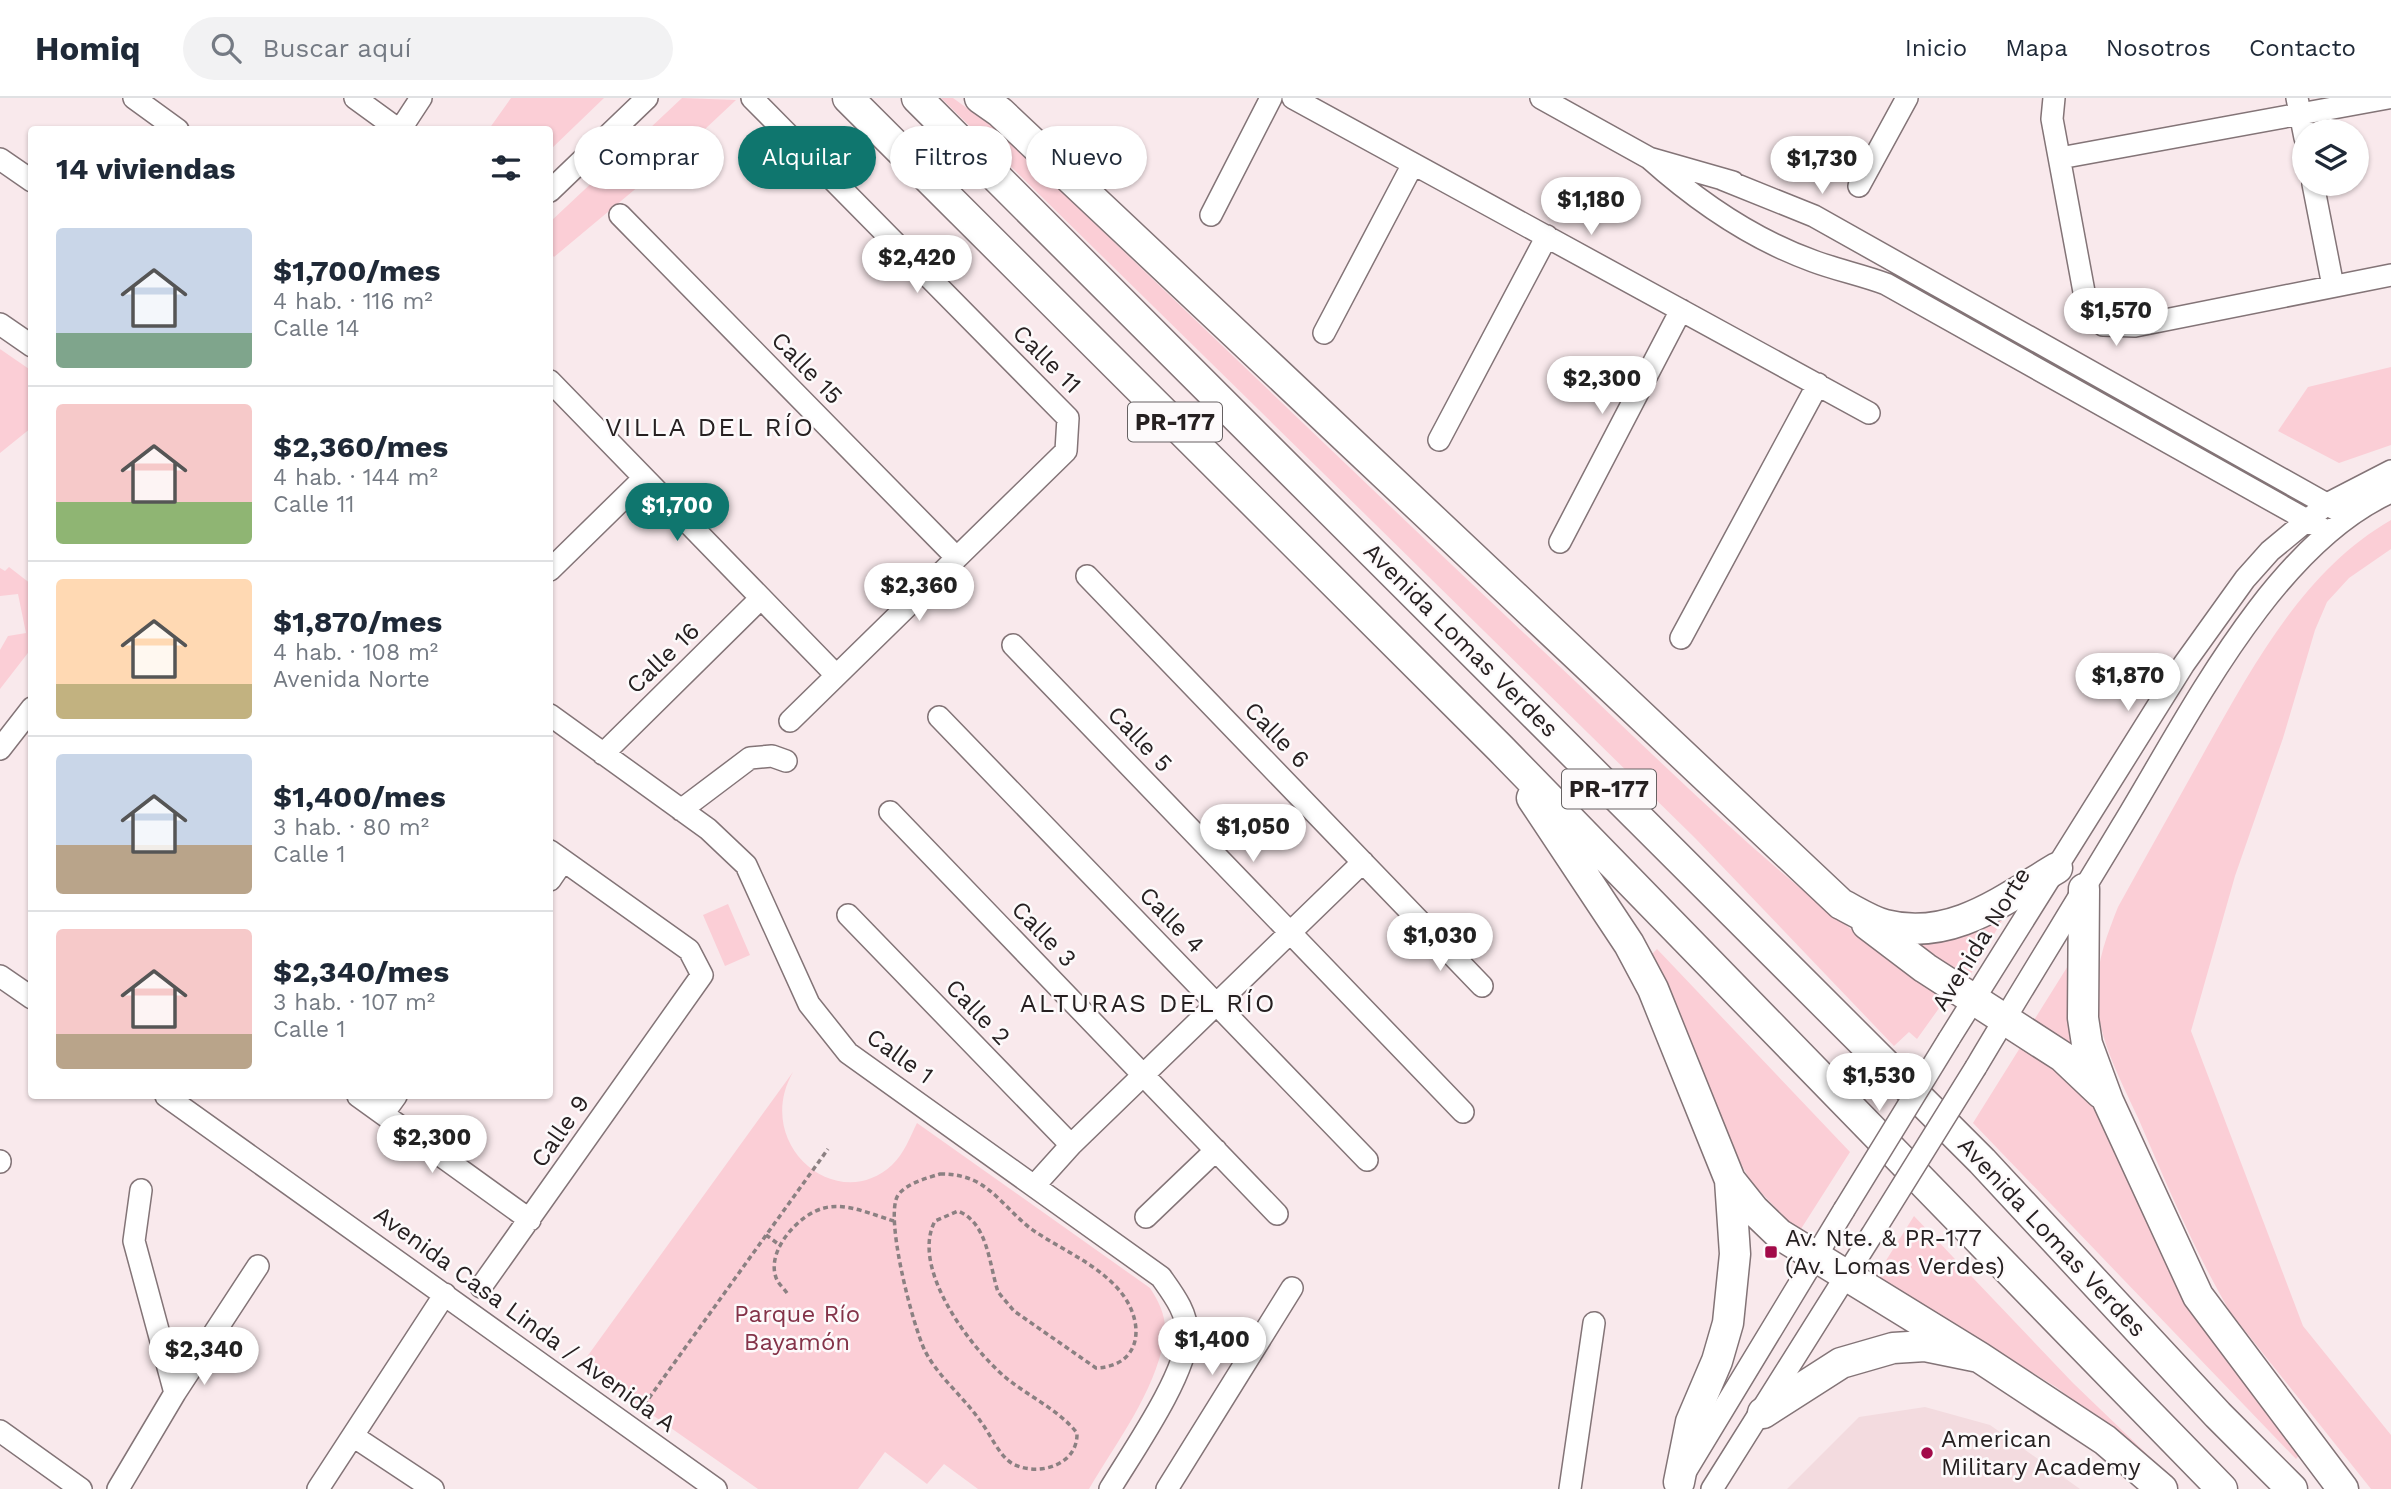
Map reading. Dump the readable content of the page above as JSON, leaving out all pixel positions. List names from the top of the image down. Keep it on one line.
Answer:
{"streets":{"highway":["PR-177","Avenida Lomas Verdes"],"street":["Calle 11","Calle 15","Calle 16","Calle 6","Calle 5","Calle 4","Calle 3","Avenida Norte","Calle 2","Calle 1","Calle 9","Avenida Casa Linda / Avenida A"]},"crossings":[["Calle 11","Calle 15"]],"districts":["VILLA DEL RÍO","ALTURAS DEL RÍO"],"parks":["Parque Río Bayamón"],"places":{"transit":["Av. Nte. & PR-177 (Av. Lomas Verdes)"],"other":["American Military Academy"]},"page":{"header":"Homiq","search":"Buscar aquí","nav":["Inicio","Mapa","Nosotros","Contacto"],"chip":["Comprar","Alquilar","Filtros","Nuevo"],"heading":"14 viviendas","price":["$1,730","$1,180","$2,420","$1,570","$2,300","$1,700","$2,360","$1,870","$1,050","$1,030","$1,530","$2,300","$1,400","$2,340"],"list":[{"name":"$1,700/mes","note":"4 hab. · 116 m² · Calle 14"},{"name":"$2,360/mes","note":"4 hab. · 144 m² · Calle 11"},{"name":"$1,870/mes","note":"4 hab. · 108 m² · Avenida Norte"},{"name":"$1,400/mes","note":"3 hab. · 80 m² · Calle 1"},{"name":"$2,340/mes","note":"3 hab. · 107 m² · Calle 1"}]}}
